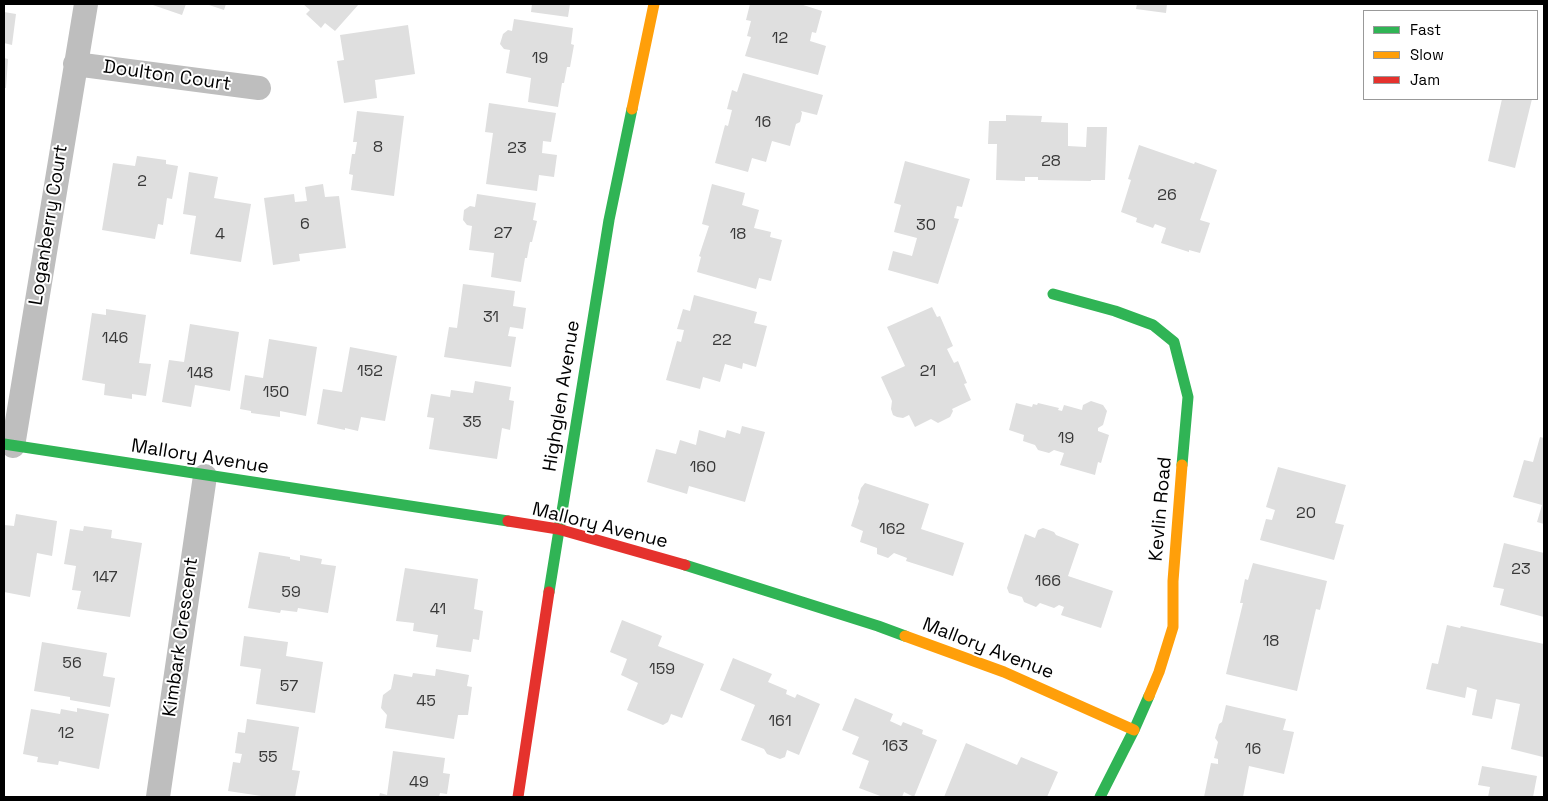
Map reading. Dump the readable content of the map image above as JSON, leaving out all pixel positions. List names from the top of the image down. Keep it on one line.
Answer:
{"streets":{"street":["Doulton Court","Loganberry Court","Highglen Avenue","Mallory Avenue","Kevlin Road","Kimbark Crescent"]},"crossings":[["Doulton Court","Loganberry Court"],["Loganberry Court","Mallory Avenue"],["Highglen Avenue","Mallory Avenue"],["Mallory Avenue","Kevlin Road"],["Mallory Avenue","Kimbark Crescent"]],"house_numbers":["12","19","16","8","23","28","2","26","6","30","27","4","18","31","146","22","152","21","148","150","35","19","160","20","162","23","147","166","59","41","18","56","159","57","45","161","12","163","16","55","49"],"legend":["Fast","Slow","Jam"]}
